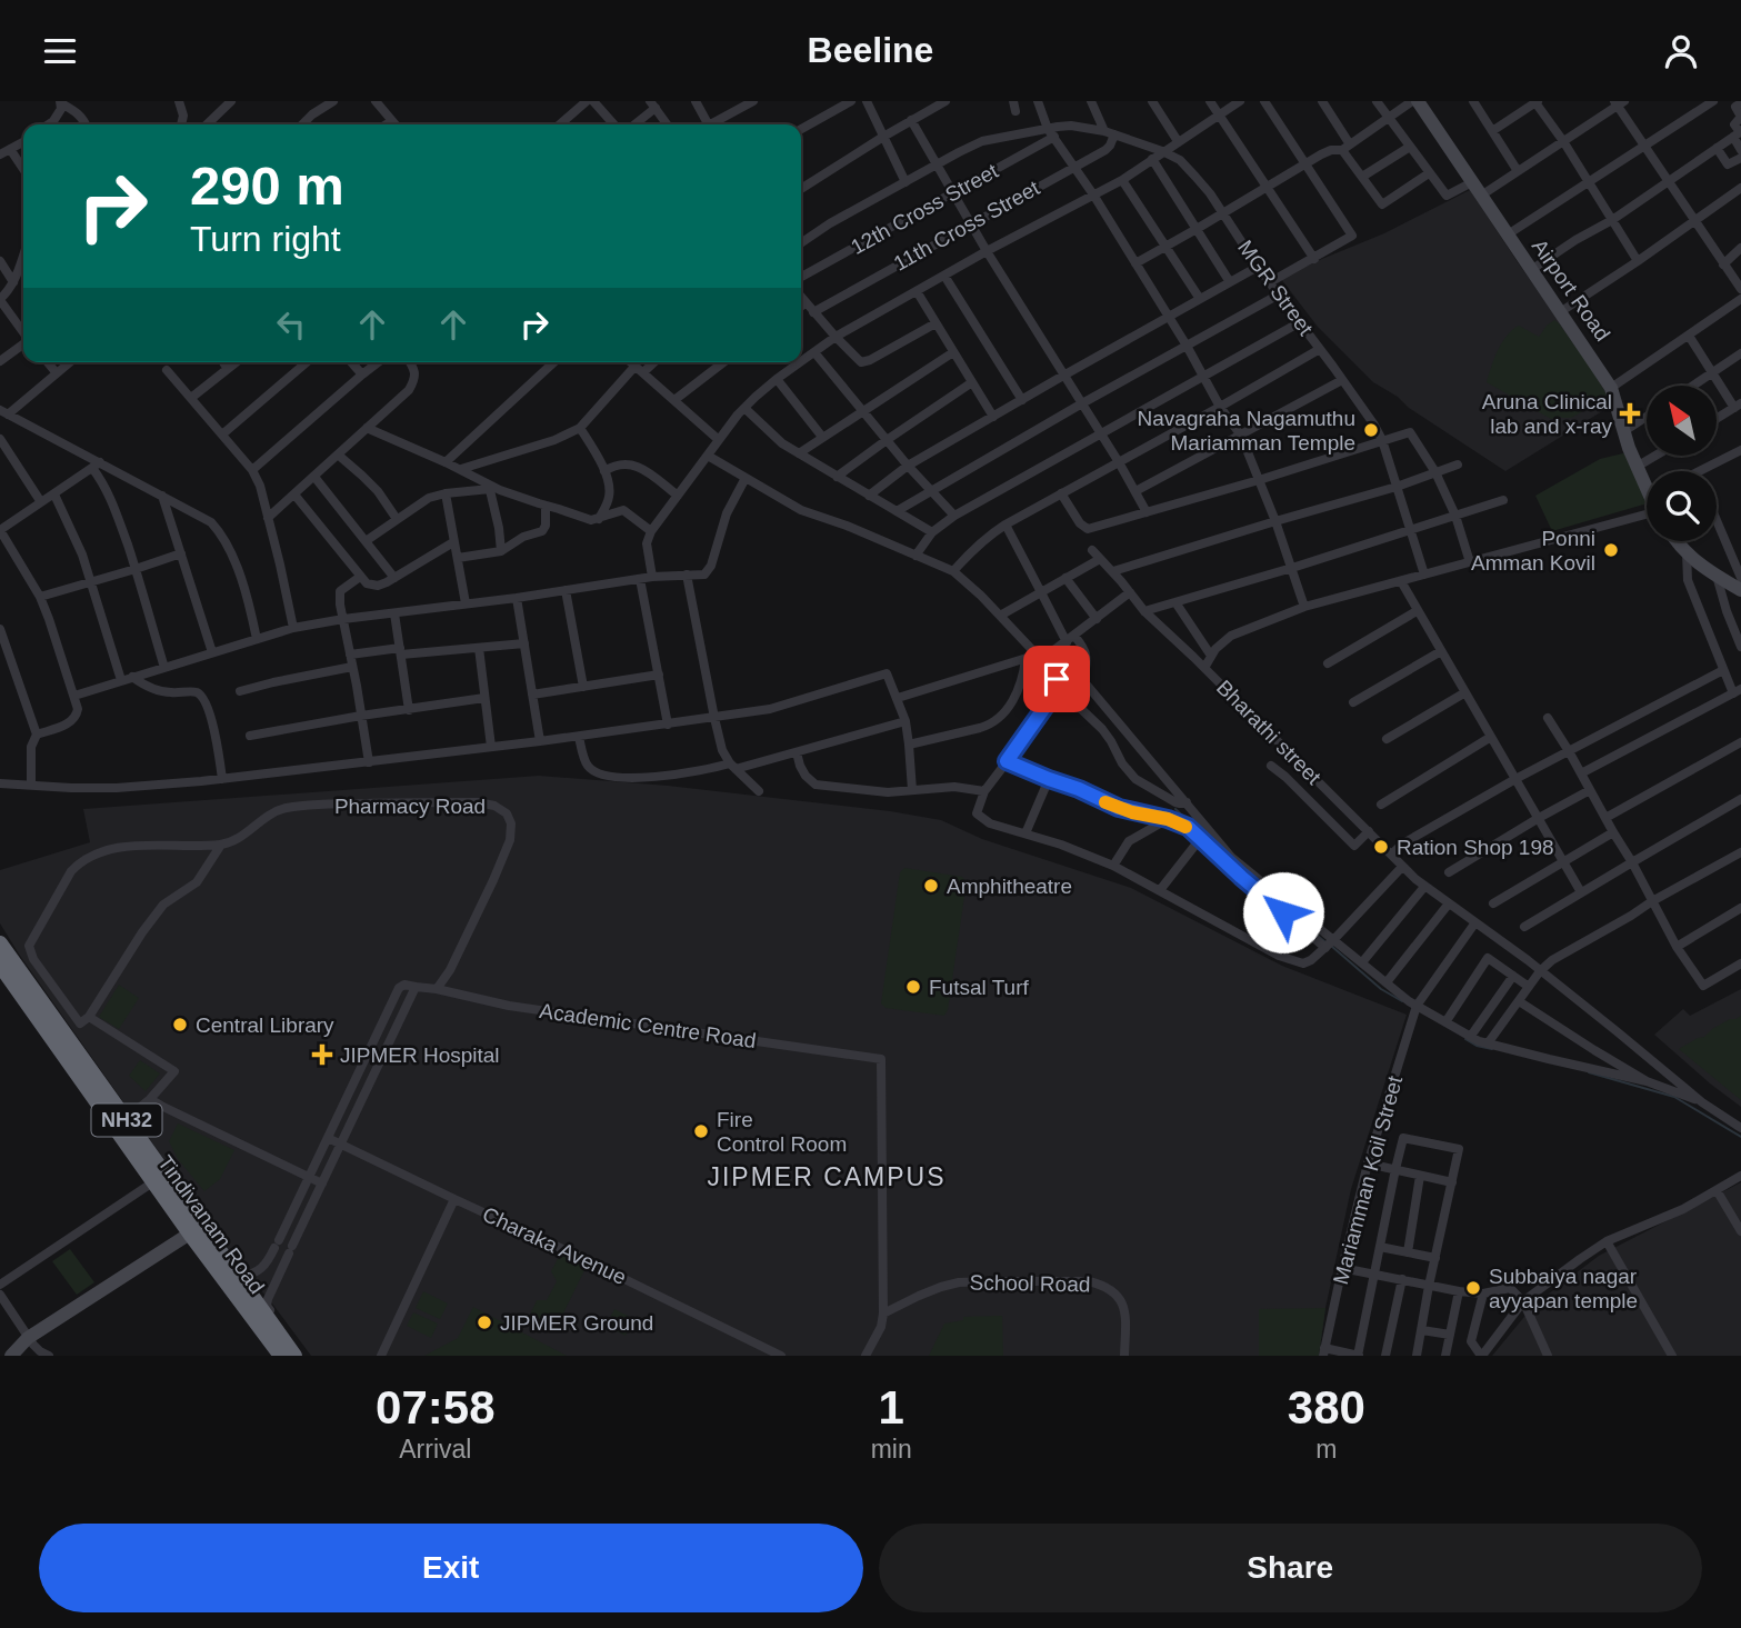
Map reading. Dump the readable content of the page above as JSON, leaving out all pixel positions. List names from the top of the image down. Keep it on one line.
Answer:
{"streets":{"highway":["NH32","Tindivanam Road"],"street":["12th Cross Street","11th Cross Street","MGR Street","Airport Road","Bharathi street","Pharmacy Road","Academic Centre Road","Mariamman Koil Street","Charaka Avenue","School Road"]},"crossings":[["12th Cross Street","MGR Street"],["11th Cross Street","MGR Street"],["Pharmacy Road","Academic Centre Road"],["Academic Centre Road","School Road"]],"districts":["JIPMER CAMPUS"],"places":{"health":["Aruna Clinical lab and x-ray","JIPMER Hospital"],"other":["Navagraha Nagamuthu Mariamman Temple","Ponni Amman Kovil","Ration Shop 198","Amphitheatre","Futsal Turf","Central Library","Fire Control Room","Subbaiya nagar ayyapan temple","JIPMER Ground"]},"north":"top left","page":{"header":"Beeline","turn":["290 m","Turn right"],"eta":["07:58","Arrival","1","min","380","m"],"buttons":["Exit","Share"]}}
